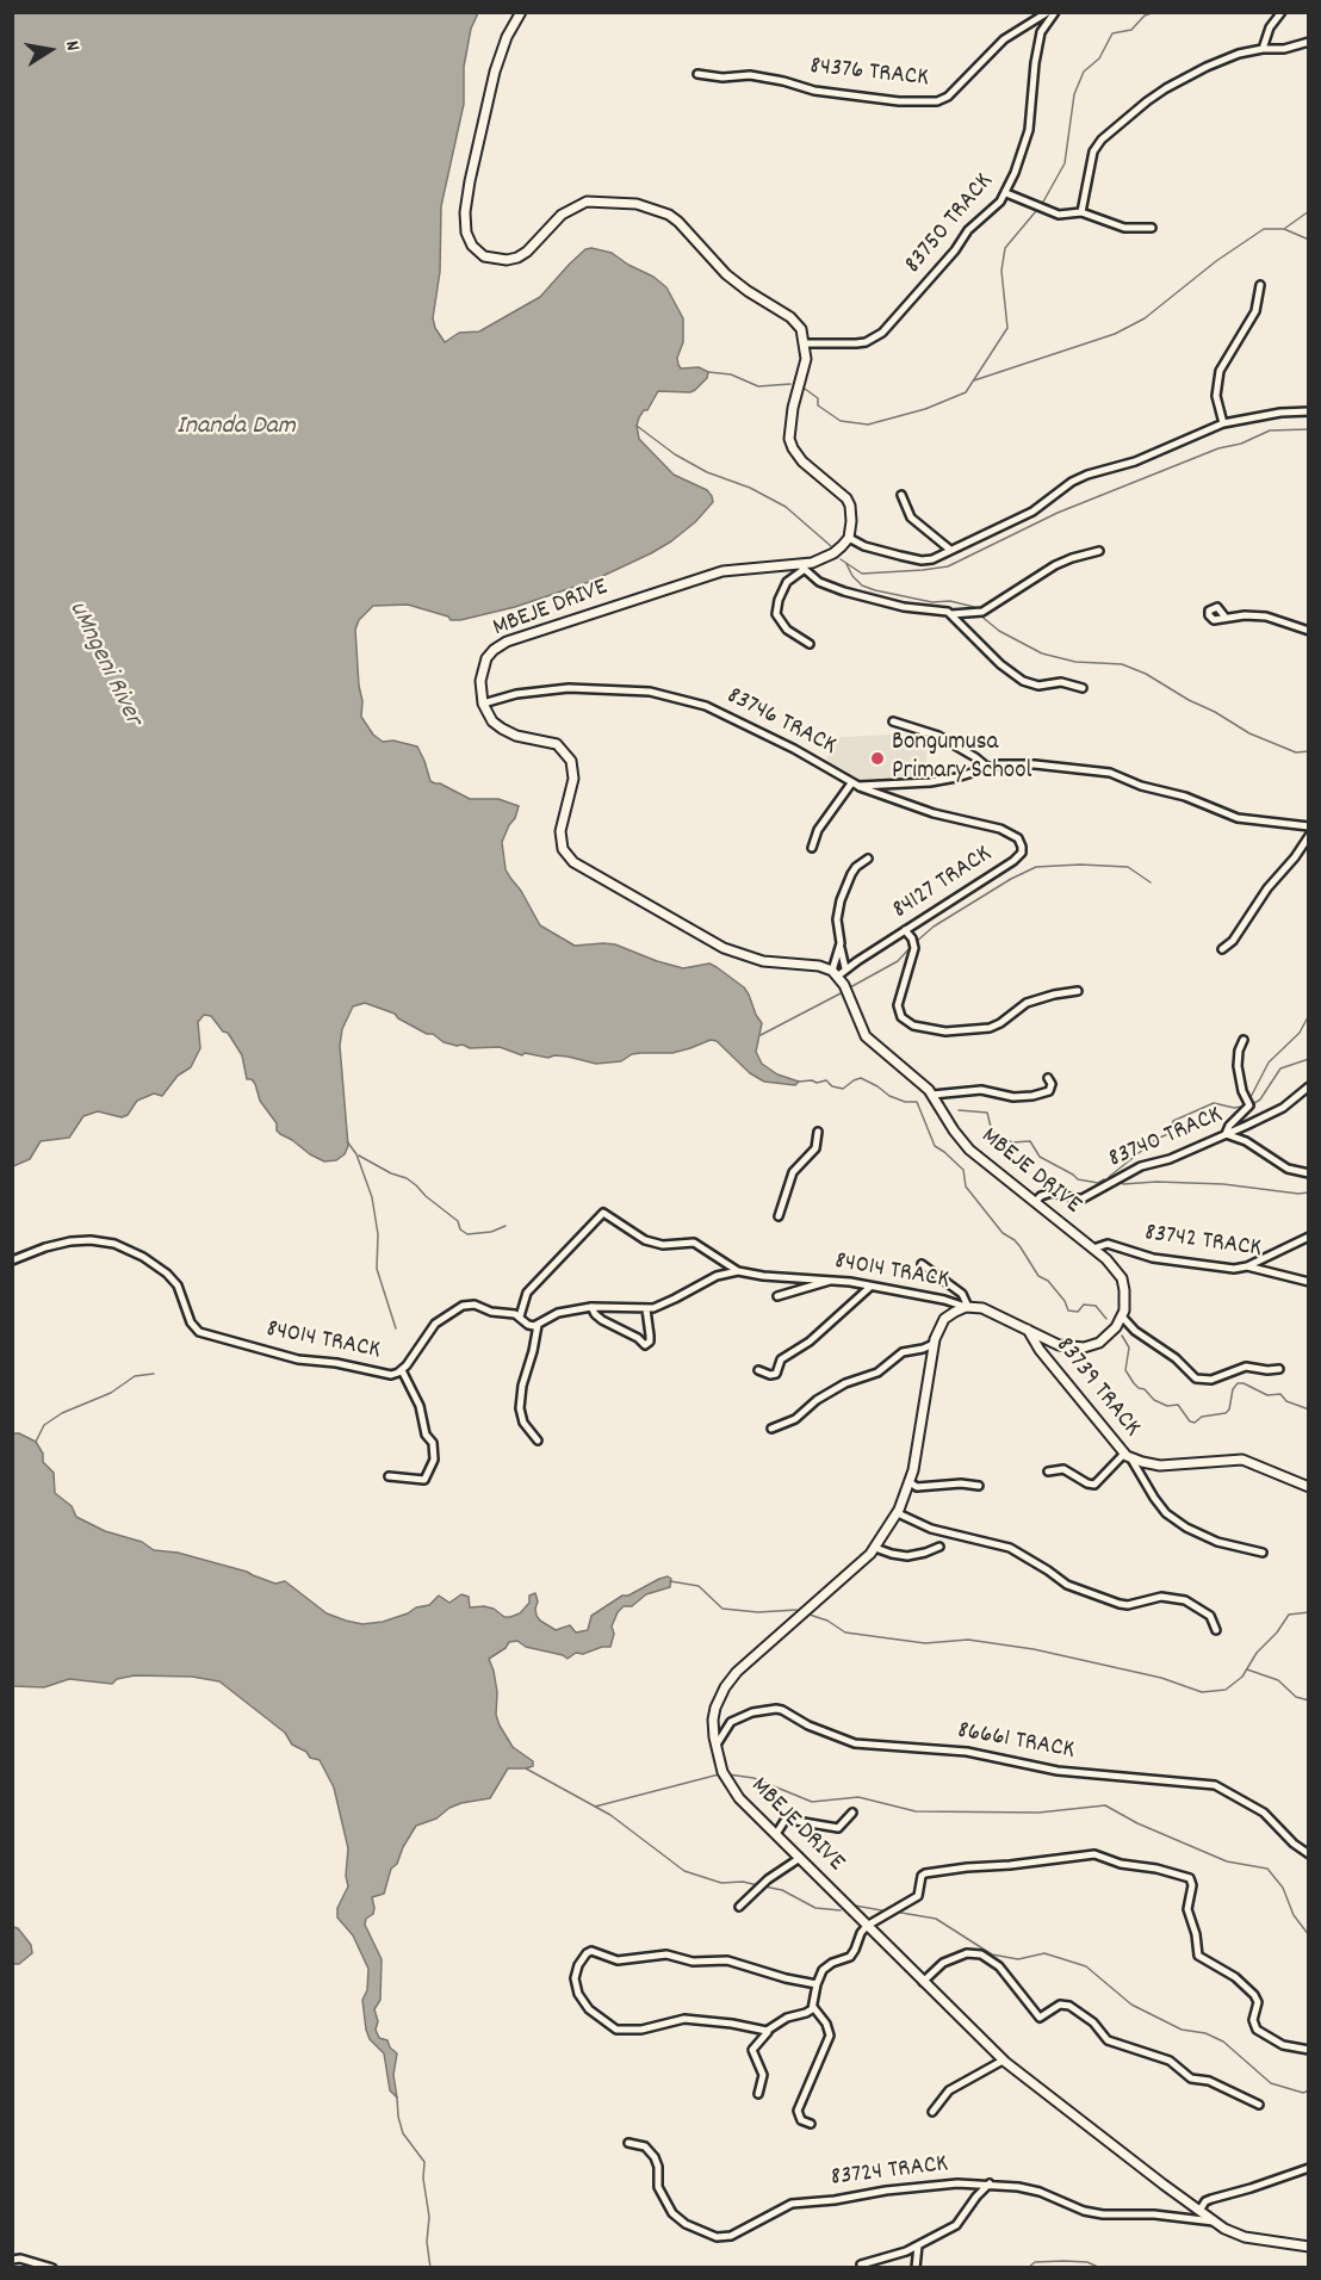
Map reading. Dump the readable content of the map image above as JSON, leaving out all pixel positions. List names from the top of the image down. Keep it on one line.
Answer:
{"streets":{"street":["84376 TRACK","83750 TRACK","MBEJE DRIVE","83746 TRACK","84127 TRACK","83740 TRACK","83742 TRACK","84014 TRACK","83739 TRACK","86661 TRACK","83724 TRACK"]},"crossings":[["MBEJE DRIVE","83746 TRACK"],["MBEJE DRIVE","84127 TRACK"],["MBEJE DRIVE","83740 TRACK"],["MBEJE DRIVE","83742 TRACK"],["MBEJE DRIVE","84014 TRACK"],["MBEJE DRIVE","86661 TRACK"],["MBEJE DRIVE","83724 TRACK"],["83746 TRACK","84127 TRACK"]],"water":["Inanda Dam","uMngeni River"],"places":["Bongumusa Primary School"],"north":"right"}
